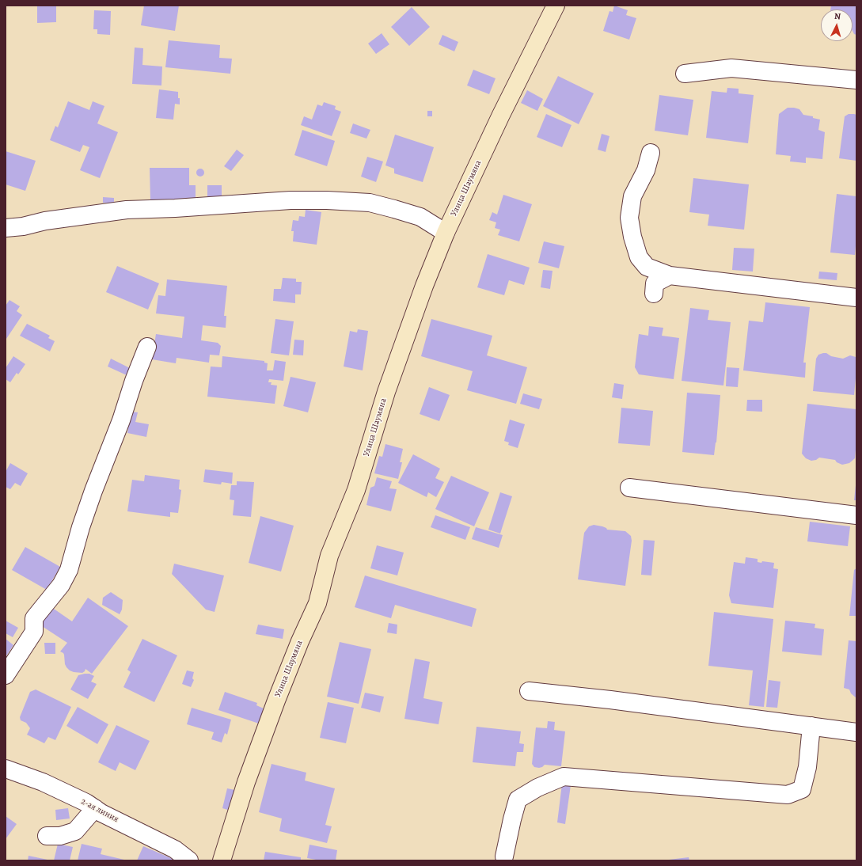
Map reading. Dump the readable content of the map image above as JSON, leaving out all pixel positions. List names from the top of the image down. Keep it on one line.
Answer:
{"streets":{"street":["Улица Шаумяна","2-ая линия"]},"north":"top"}
